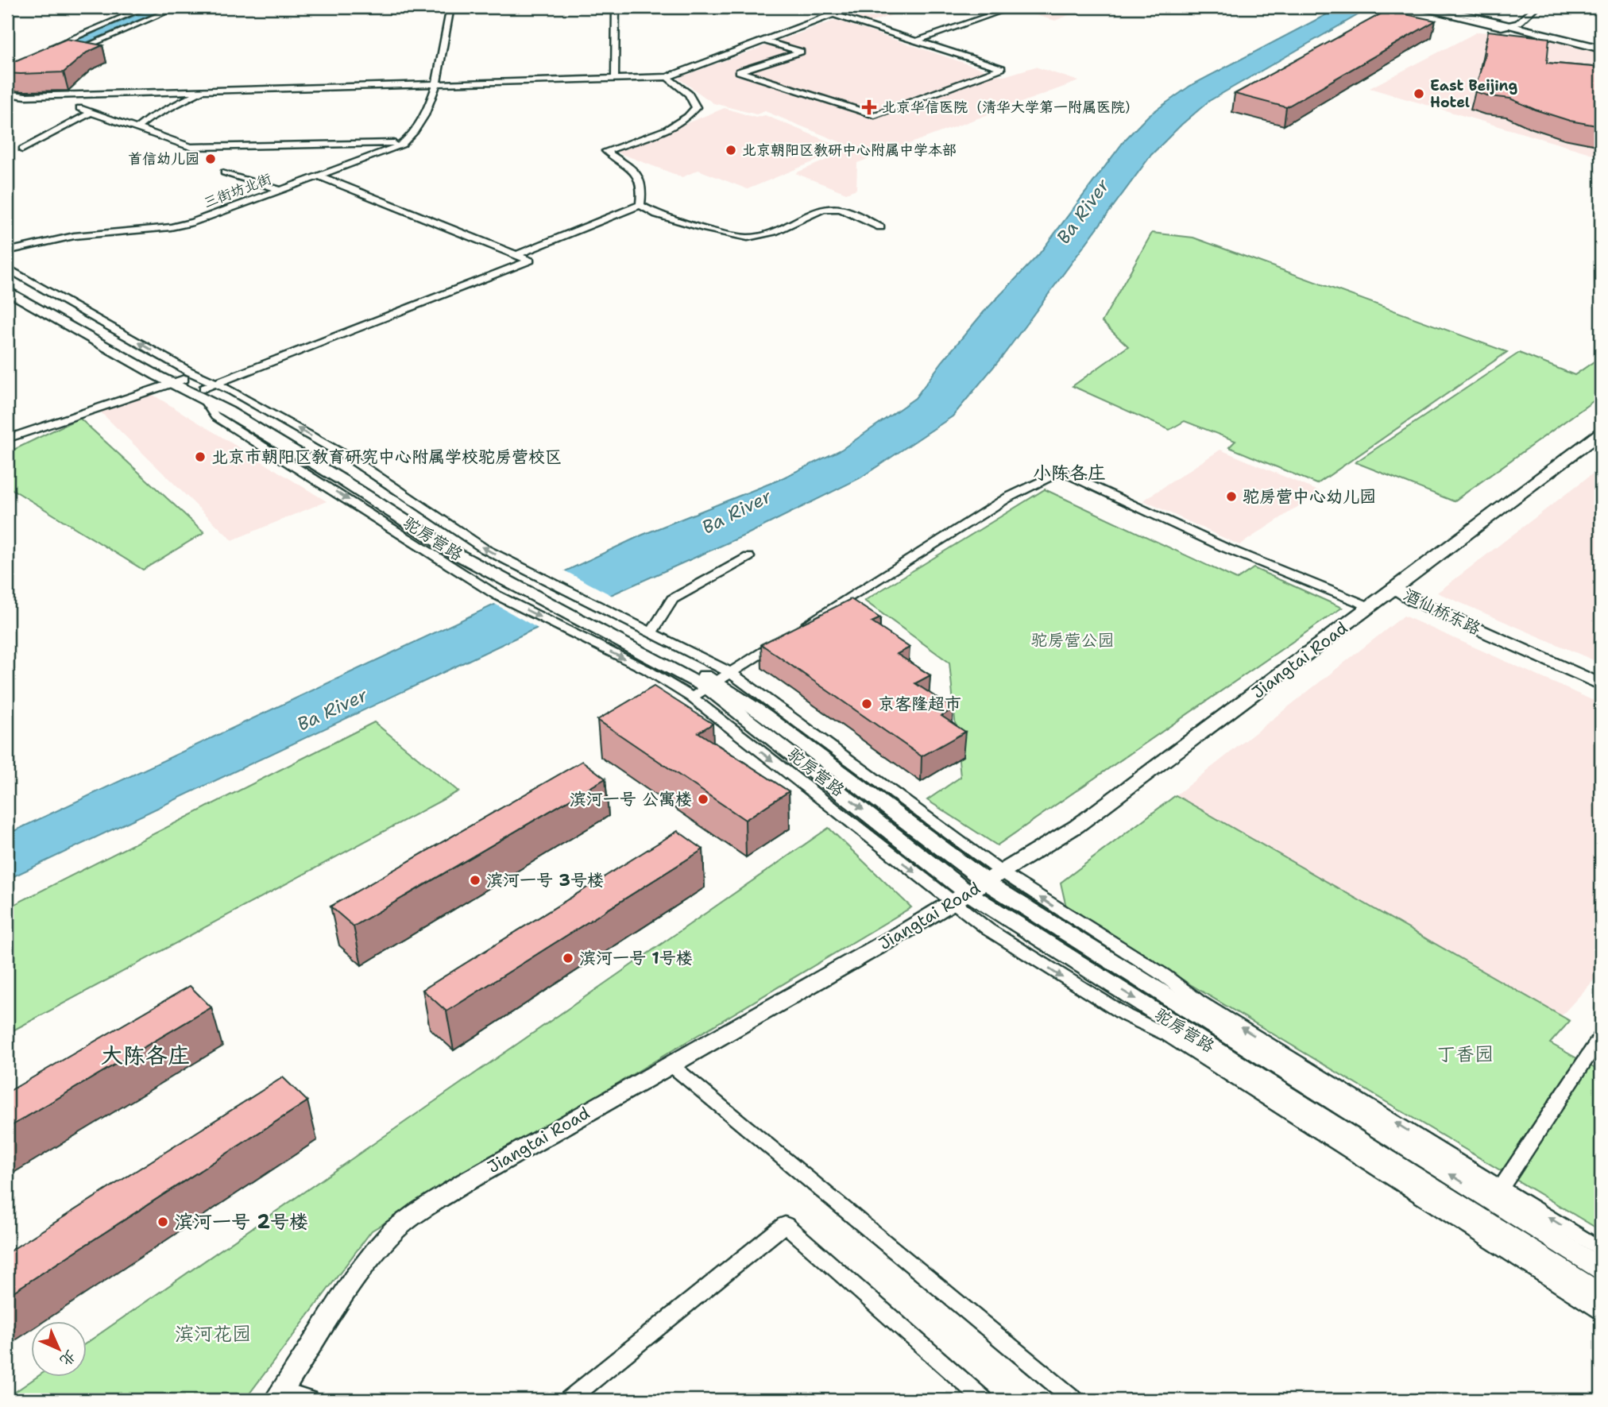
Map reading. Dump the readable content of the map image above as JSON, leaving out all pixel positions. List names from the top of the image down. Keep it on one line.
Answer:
{"streets":{"street":["三街坊北街","驼房营路","酒仙桥东路","Jiangtai Road"]},"crossings":[["驼房营路","Jiangtai Road"],["酒仙桥东路","Jiangtai Road"]],"districts":["小陈各庄","大陈各庄"],"water":["Ba River"],"parks":["驼房营公园","丁香园","滨河花园"],"places":{"other":["East Beijing Hotel","北京朝阳区教研中心附属中学本部","首信幼儿园","北京市朝阳区教育研究中心附属学校驼房营校区","驼房营中心幼儿园","京客隆超市","滨河一号 公寓楼","滨河一号 3号楼","滨河一号 1号楼","滨河一号 2号楼"],"health":["北京华信医院（清华大学第一附属医院）"]},"north":"bottom right"}
